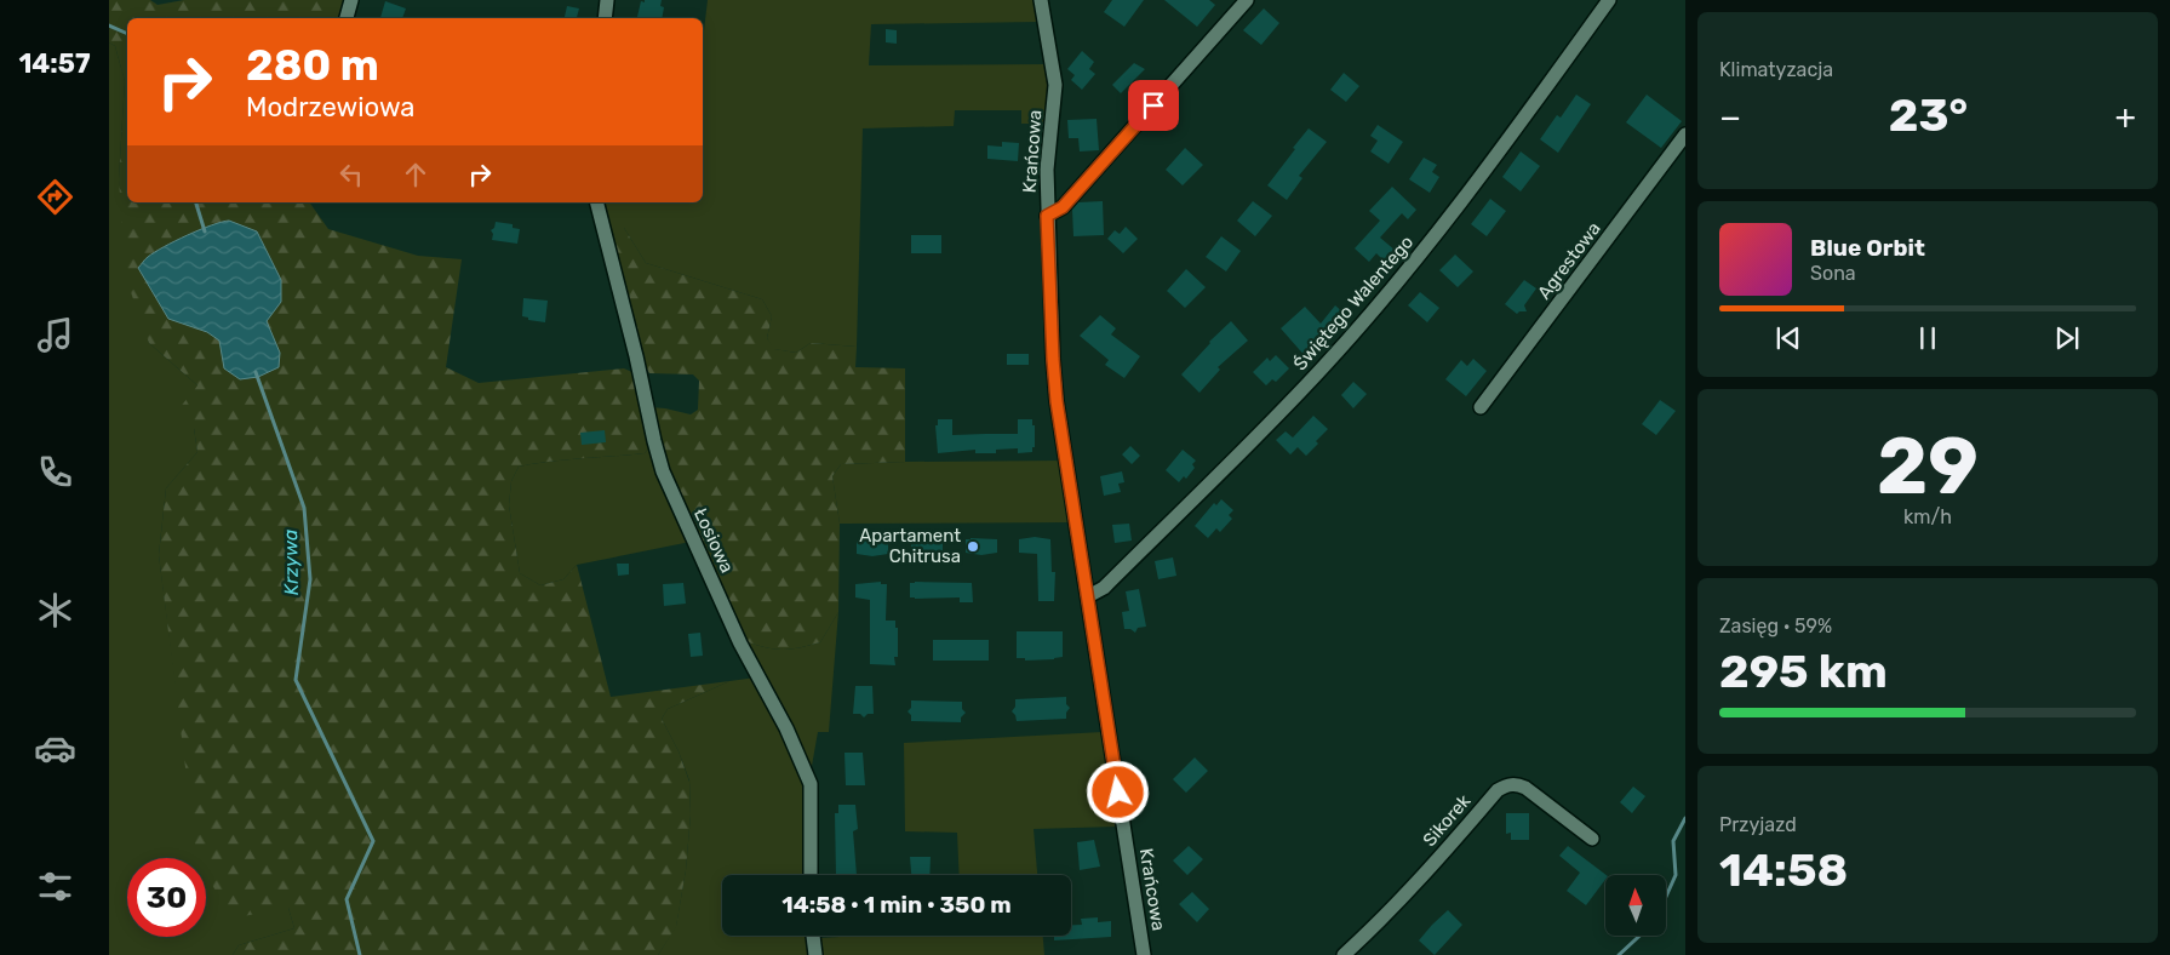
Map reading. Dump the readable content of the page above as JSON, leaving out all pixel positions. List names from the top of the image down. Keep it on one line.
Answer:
{"streets":{"street":["Krańcowa","Agrestowa","Świętego Walentego","Łosiowa","Sikorek"]},"crossings":[["Krańcowa","Świętego Walentego"]],"water":["Krzywa"],"places":["Apartament Chitrusa"],"north":"top","page":{"tabs":"14:57","tile":["Klimatyzacja",["29","km/h"],["Zasięg · 59%","295 km"],["Przyjazd","14:58"]],"turn":["280 m","Modrzewiowa"],"heat":["−","23°","+"],"song":["Blue Orbit","Sona"],"limit":"30","trip":"14:58 · 1 min · 350 m"}}
